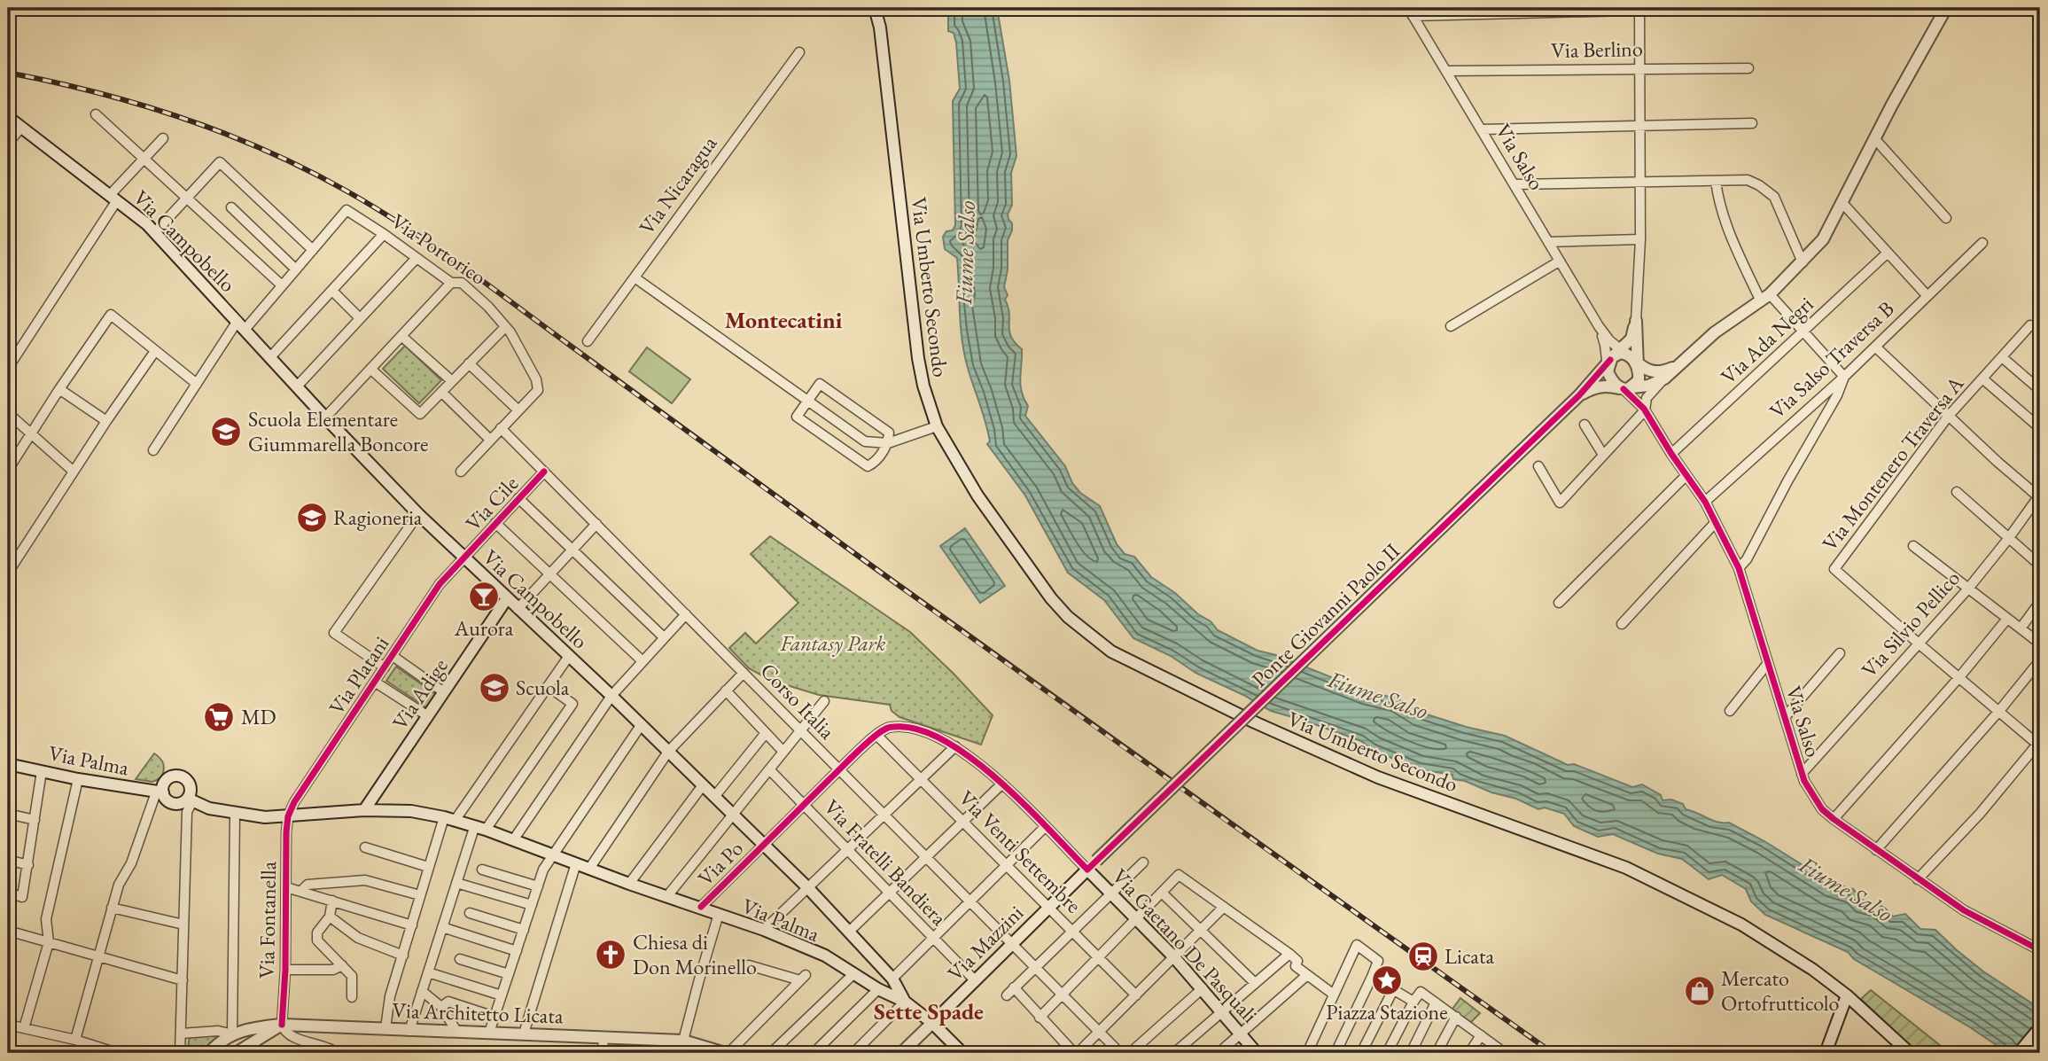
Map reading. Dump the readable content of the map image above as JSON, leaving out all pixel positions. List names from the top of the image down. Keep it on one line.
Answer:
{"streets":{"main road":["Via Campobello","Via Umberto Secondo","Ponte Giovanni Paolo II","Via Adige","Via Palma","Via Mazzini","Via Gaetano De Pasquali","Via Architetto Licata"],"street":["Via Berlino","Via Salso","Via Nicaragua","Via Portorico","Via Ada Negri","Via Salso Traversa B","Via Montenero Traversa A","Via Cile","Via Silvio Pellico","Via Platani","Corso Italia","Via Venti Settembre","Via Fratelli Bandiera","Via Po","Via Fontanella"]},"crossings":[["Via Berlino","Via Salso"],["Via Salso","Via Ada Negri"],["Via Salso","Via Salso Traversa B"],["Via Salso","Via Silvio Pellico"],["Via Campobello","Via Cile"],["Via Campobello","Via Platani"],["Via Campobello","Via Adige"],["Via Campobello","Via Palma"],["Via Campobello","Via Po"],["Via Montenero Traversa A","Via Silvio Pellico"],["Via Cile","Via Platani"],["Via Cile","Corso Italia"],["Ponte Giovanni Paolo II","Via Mazzini"],["Via Platani","Via Palma"],["Via Platani","Via Fontanella"],["Via Adige","Via Palma"],["Corso Italia","Via Po"],["Corso Italia","Via Mazzini"],["Via Palma","Via Po"],["Via Palma","Via Fontanella"],["Via Venti Settembre","Via Po"],["Via Venti Settembre","Via Mazzini"],["Via Venti Settembre","Via Gaetano De Pasquali"],["Via Fratelli Bandiera","Via Po"],["Via Fratelli Bandiera","Via Mazzini"],["Via Po","Via Gaetano De Pasquali"],["Via Fontanella","Via Architetto Licata"],["Via Mazzini","Via Gaetano De Pasquali"]],"districts":["Montecatini","Sette Spade"],"water":["Fiume Salso"],"parks":["Fantasy Park"],"places":{"school or university":["Scuola Elementare Giummarella Boncore","Ragioneria","Scuola"],"bar":["Aurora"],"supermarket":["MD"],"church":["Chiesa di Don Morinello"],"station":["Licata"],"place":["Piazza Stazione"],"shop":["Mercato Ortofrutticolo"]}}
